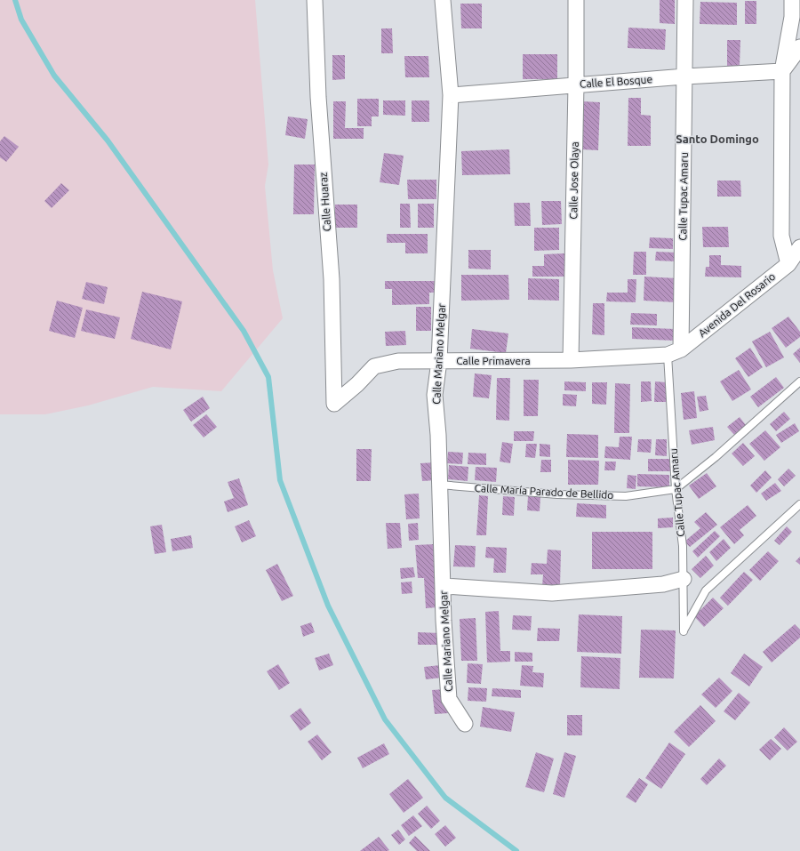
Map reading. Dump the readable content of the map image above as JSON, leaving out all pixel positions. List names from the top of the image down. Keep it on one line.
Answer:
{"streets":{"street":["Calle El Bosque","Calle Jose Olaya","Calle Tupac Amaru","Calle Huaraz","Avenida Del Rosario","Calle Mariano Melgar","Calle Primavera"],"lane":["Calle María Parado de Bellido"]},"crossings":[["Calle El Bosque","Calle Jose Olaya"],["Calle El Bosque","Calle Tupac Amaru"],["Calle El Bosque","Calle Mariano Melgar"],["Calle Jose Olaya","Calle Primavera"],["Calle Tupac Amaru","Avenida Del Rosario"],["Calle Tupac Amaru","Calle Primavera"],["Calle Tupac Amaru","Calle María Parado de Bellido"],["Calle Huaraz","Calle Primavera"],["Avenida Del Rosario","Calle Primavera"],["Calle Mariano Melgar","Calle Primavera"],["Calle Mariano Melgar","Calle María Parado de Bellido"]],"districts":["Santo Domingo"]}
